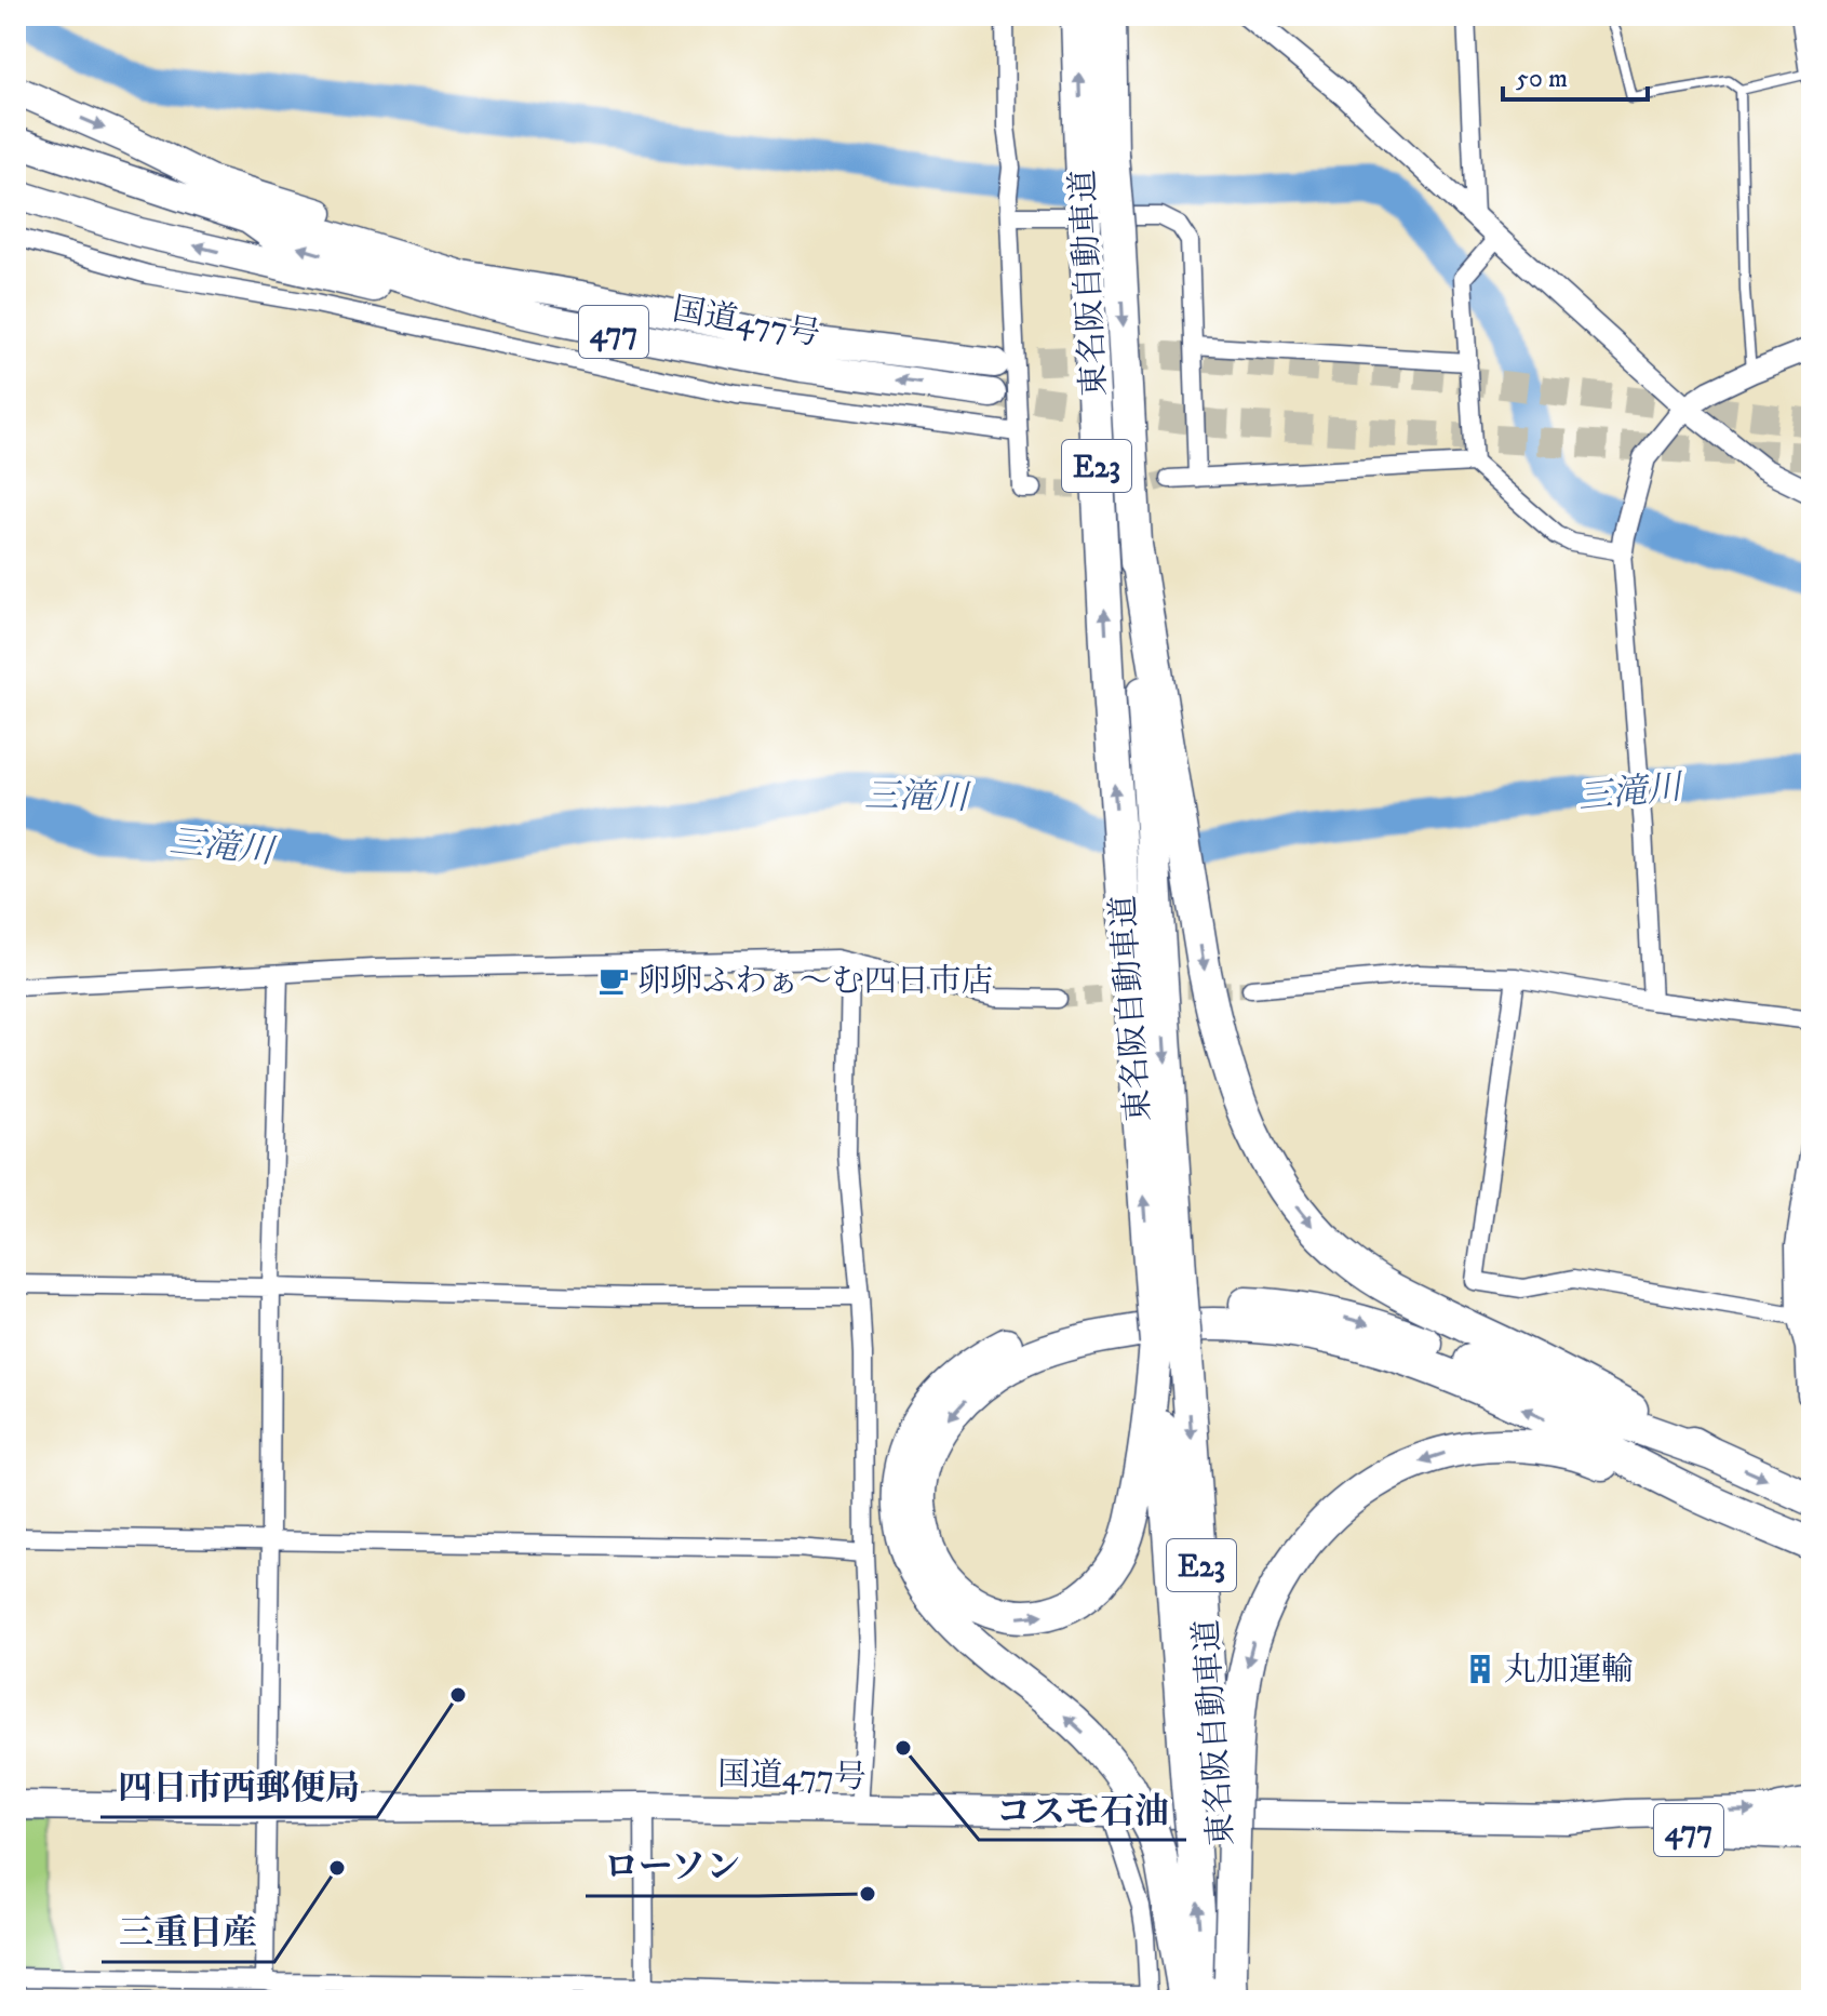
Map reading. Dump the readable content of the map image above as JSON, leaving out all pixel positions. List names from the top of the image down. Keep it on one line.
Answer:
{"streets":{"highway":["東名阪自動車道","国道477号","477","E23"]},"crossings":[["国道477号","477"]],"water":["三滝川"],"places":{"cafe":["卵卵ふわぁ～む四日市店"],"building":["丸加運輸"],"other":["四日市西郵便局","コスモ石油","三重日産","ローソン"]},"scale_bar":"50 m"}
